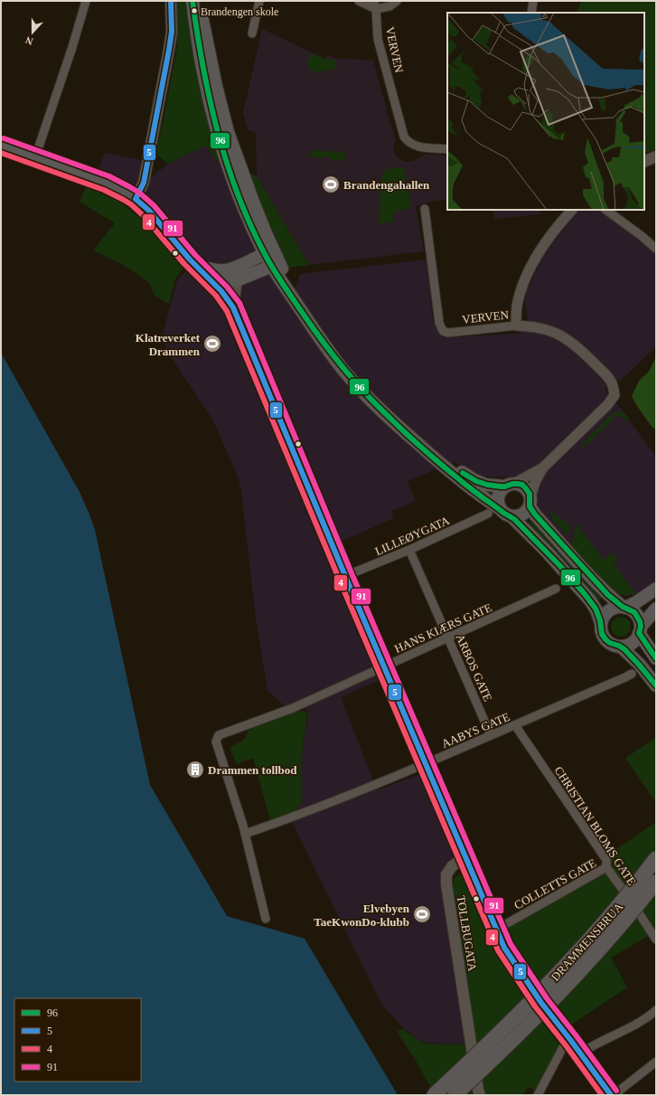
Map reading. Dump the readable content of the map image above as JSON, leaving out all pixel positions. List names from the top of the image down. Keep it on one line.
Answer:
{"streets":{"highway":["DRAMMENSBRUA"],"main road":["TOLLBUGATA"],"street":["VERVEN","LILLEØYGATA","HANS KIÆRS GATE","ARBOS GATE","AABYS GATE","CHRISTIAN BLOMS GATE","COLLETTS GATE"]},"crossings":[["LILLEØYGATA","ARBOS GATE"],["HANS KIÆRS GATE","ARBOS GATE"],["HANS KIÆRS GATE","AABYS GATE"],["ARBOS GATE","AABYS GATE"],["AABYS GATE","CHRISTIAN BLOMS GATE"],["CHRISTIAN BLOMS GATE","COLLETTS GATE"]],"places":{"other":["Brandengen skole"],"sports":["Brandengahallen","Klatreverket Drammen","Elvebyen TaeKwonDo-klubb"],"building":["Drammen tollbod"]},"lines":["transit line 96","transit line 5","transit line 91","transit line 4"],"legend":["96","5","4","91"],"north":"bottom"}
